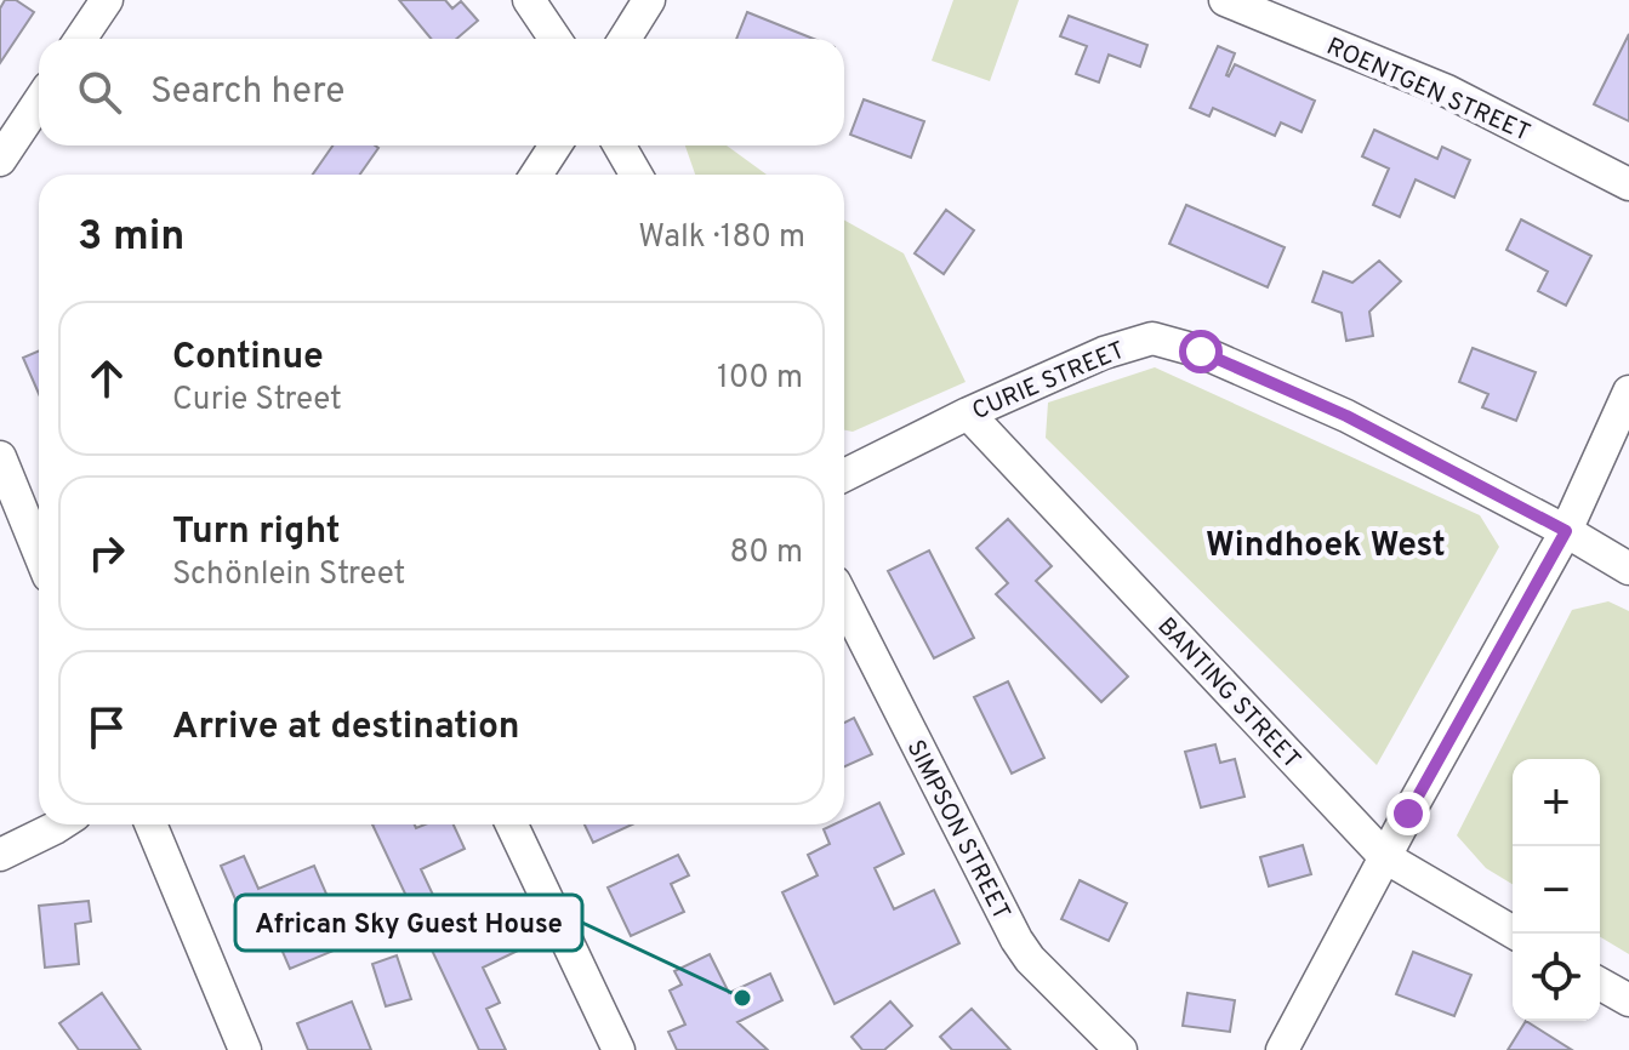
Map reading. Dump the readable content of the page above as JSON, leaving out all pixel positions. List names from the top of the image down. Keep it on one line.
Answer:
{"streets":{"street":["ROENTGEN STREET","CURIE STREET","BANTING STREET","SIMPSON STREET"]},"crossings":[["CURIE STREET","BANTING STREET"]],"districts":["Windhoek West"],"places":["African Sky Guest House"],"page":{"search":"Search here","heading":["3 min","Walk · 180 m"],"list":[["Continue","Curie Street","100 m"],["Turn right","Schönlein Street","80 m"],"Arrive at destination"],"map_buttons":["+","−"]}}
